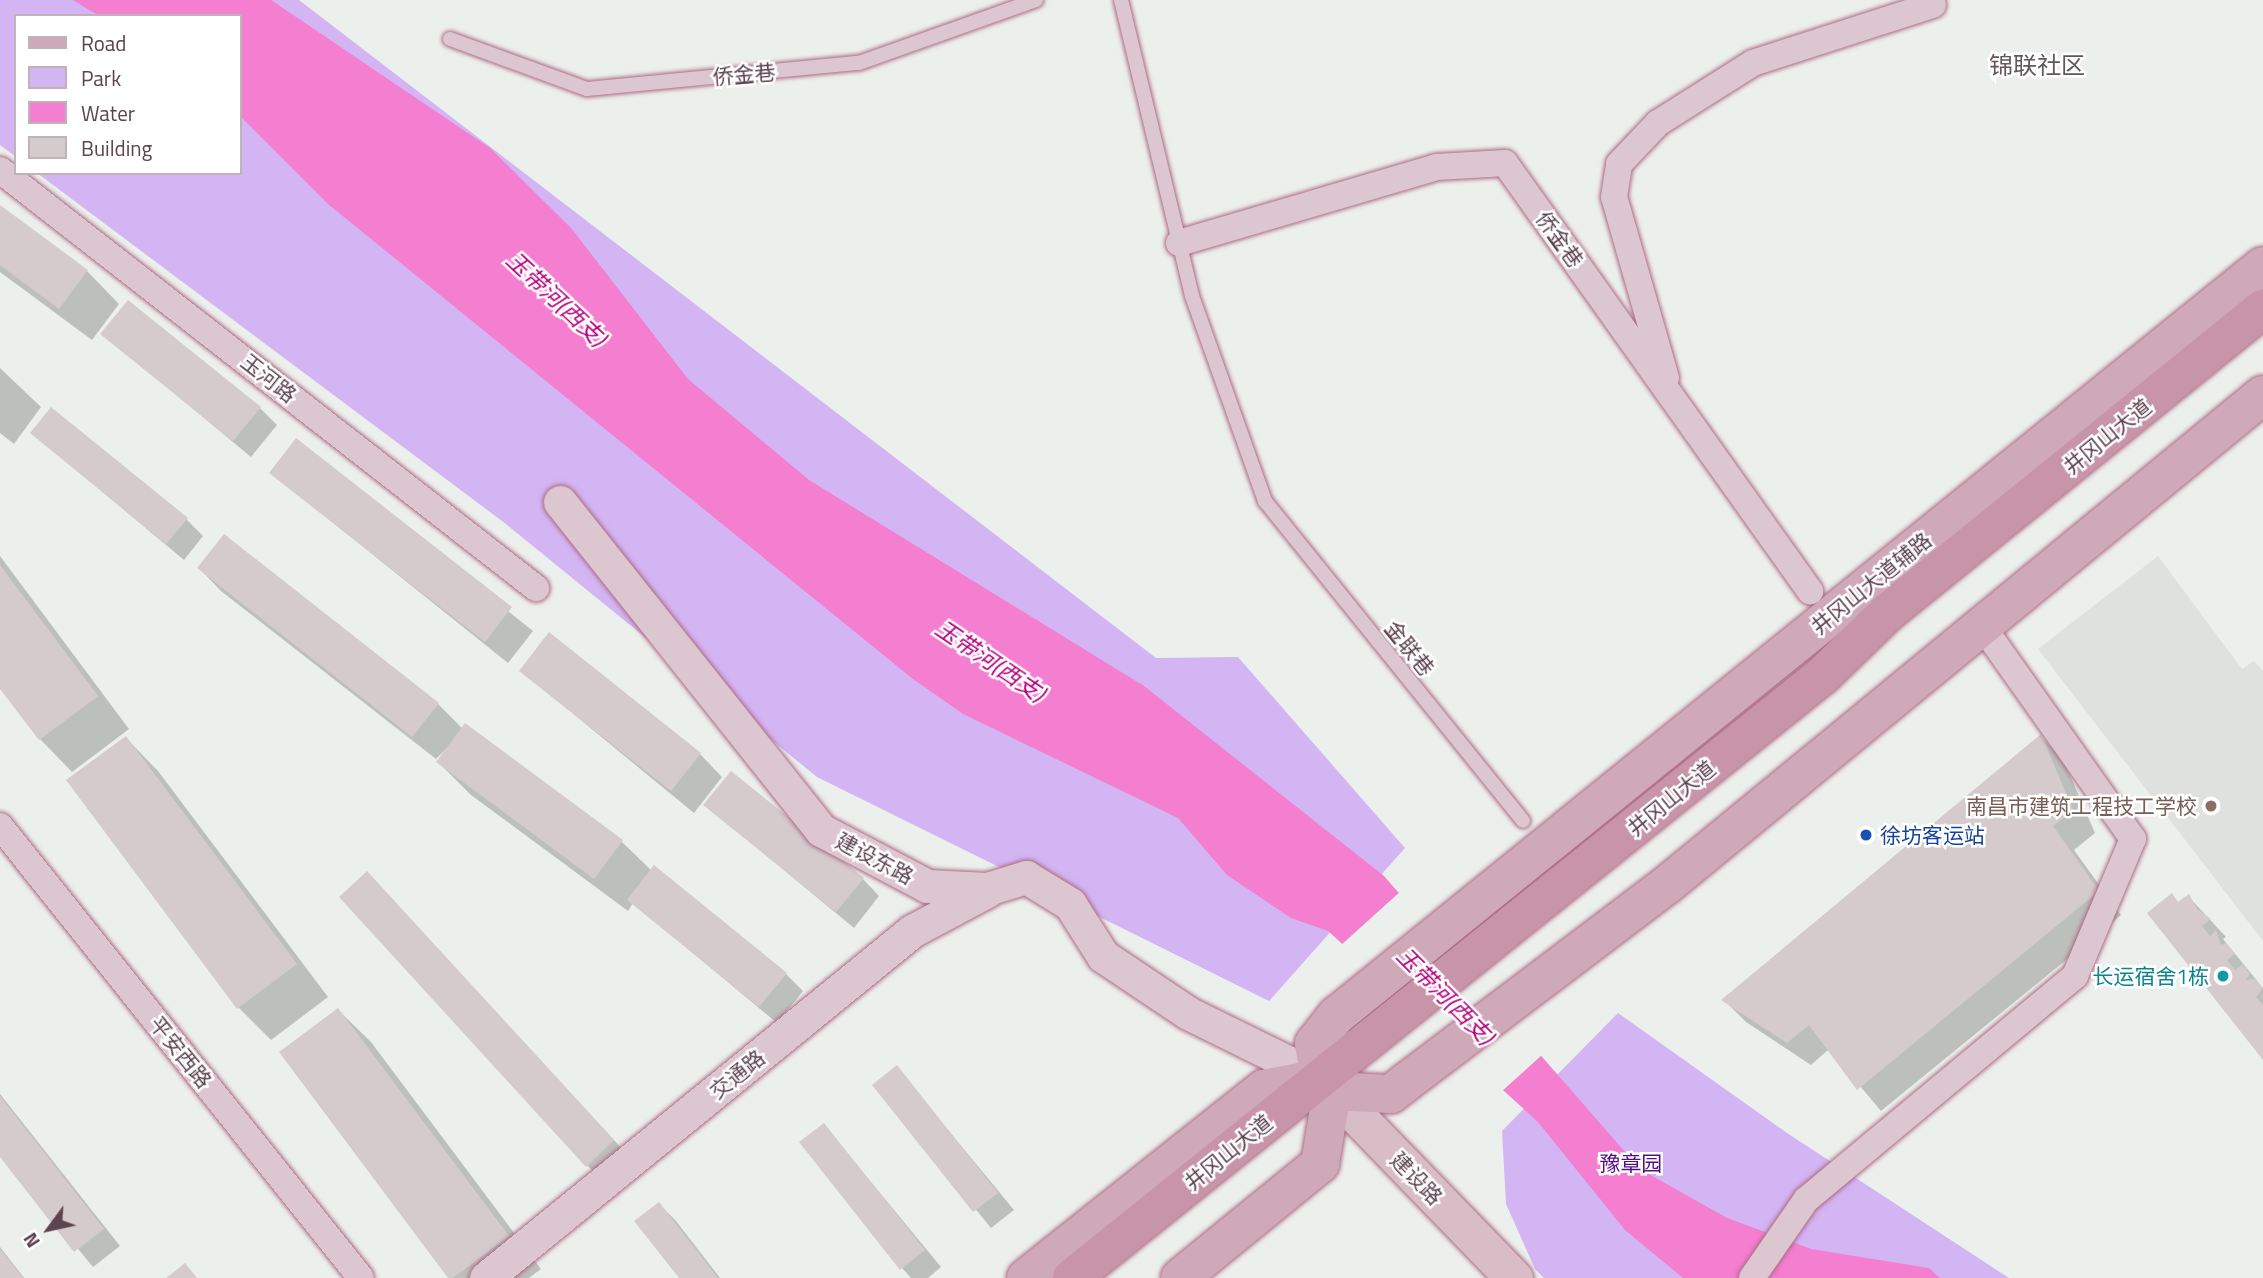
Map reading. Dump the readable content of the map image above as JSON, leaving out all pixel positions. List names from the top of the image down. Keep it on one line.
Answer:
{"streets":{"highway":["井冈山大道"],"main road":["井冈山大道辅路","建设路"],"street":["侨金巷","玉河路","建设东路","平安西路","交通路"],"lane":["金联巷"]},"crossings":[["侨金巷","金联巷"],["井冈山大道","井冈山大道辅路"],["井冈山大道","建设东路"],["井冈山大道","建设路"],["井冈山大道辅路","建设东路"],["井冈山大道辅路","建设路"],["建设东路","交通路"],["建设东路","建设路"]],"districts":["锦联社区"],"water":["玉带河(西支)"],"parks":["豫章园"],"places":["南昌市建筑工程技工学校","徐坊客运站","长运宿舍1栋"],"legend":["Road","Park","Water","Building"],"north":"bottom left"}
